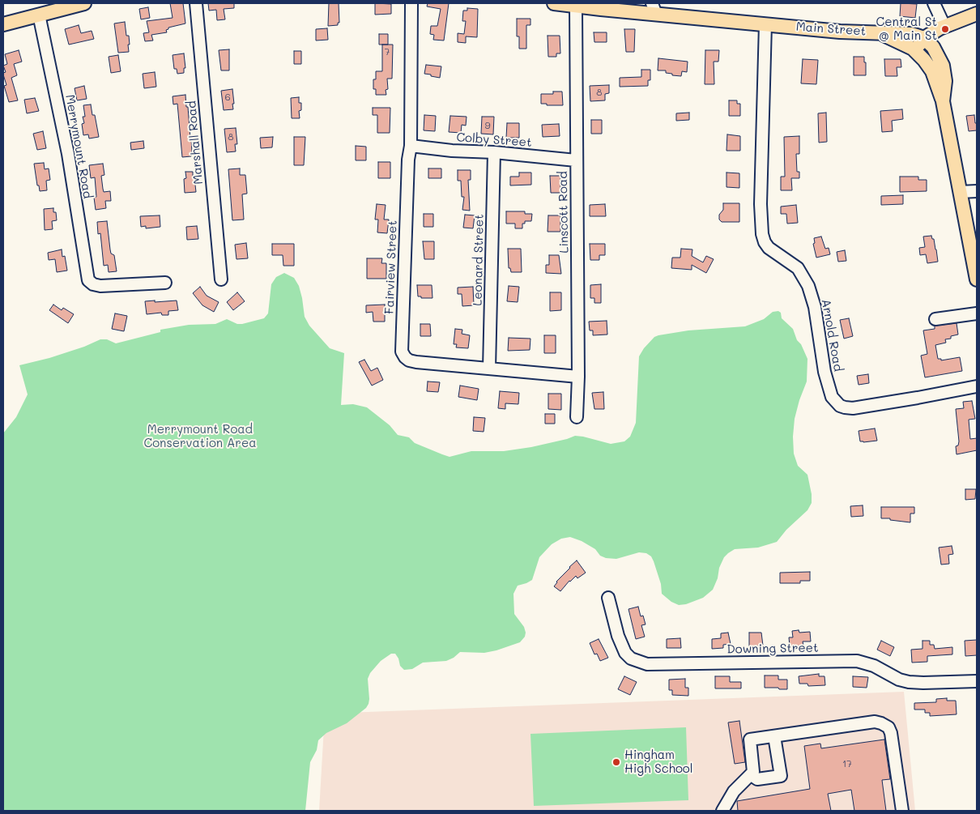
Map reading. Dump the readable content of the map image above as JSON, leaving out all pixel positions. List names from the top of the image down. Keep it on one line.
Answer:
{"streets":{"main road":["Main Street"],"street":["Colby Street","Marshall Road","Merrymount Road","Linscott Road","Leonard Street","Fairview Street","Arnold Road","Downing Street"]},"crossings":[["Main Street","Linscott Road"],["Main Street","Arnold Road"],["Colby Street","Linscott Road"],["Colby Street","Leonard Street"],["Colby Street","Fairview Street"],["Linscott Road","Fairview Street"],["Leonard Street","Fairview Street"]],"parks":["Merrymount Road Conservation Area"],"places":["Central St @ Main St","Hingham High School"],"house_numbers":["7","8","6","9","8","17"]}
